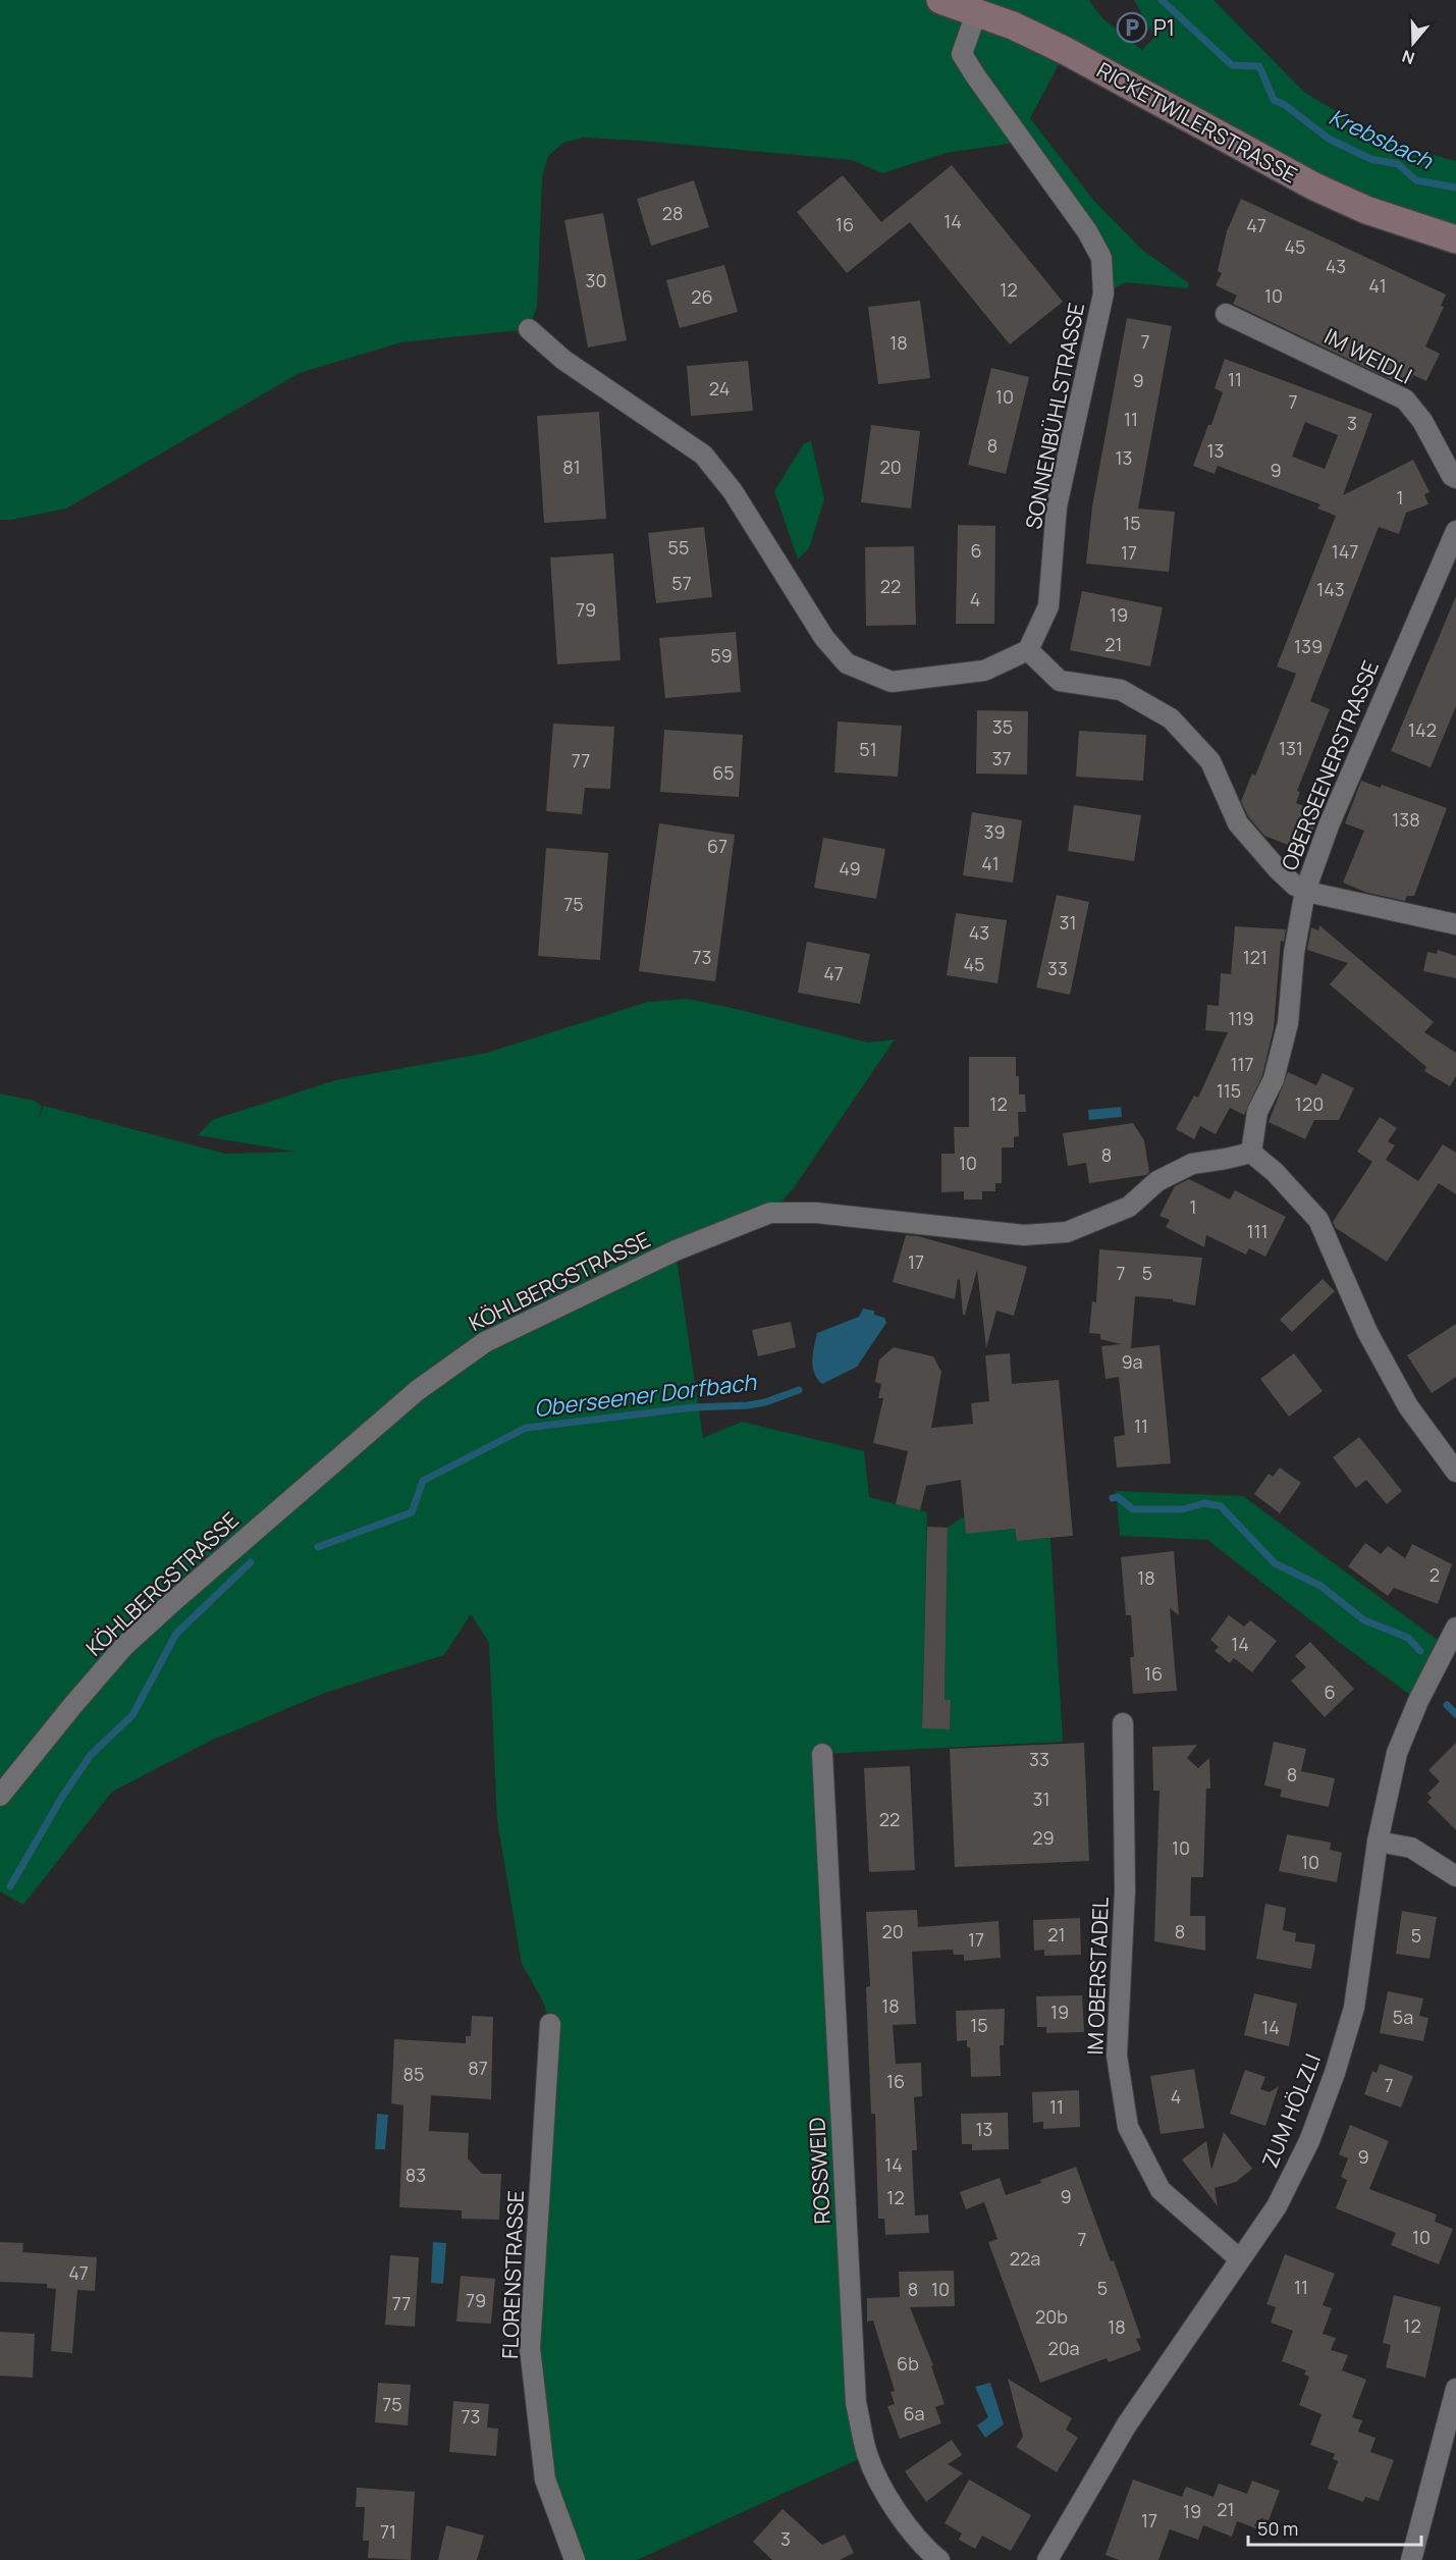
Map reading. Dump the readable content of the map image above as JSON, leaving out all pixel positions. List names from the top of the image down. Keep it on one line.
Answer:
{"streets":{"street":["RICKETWILERSTRASSE","IM WEIDLI","SONNENBÜHLSTRASSE","OBERSEENERSTRASSE","KÖHLBERGSTRASSE","IM OBERSTADEL","ZUM HÖLZLI","ROSSWEID","FLORENSTRASSE"]},"crossings":[["RICKETWILERSTRASSE","SONNENBÜHLSTRASSE"],["OBERSEENERSTRASSE","KÖHLBERGSTRASSE"],["IM OBERSTADEL","ZUM HÖLZLI"]],"water":["Krebsbach","Oberseener Dorfbach"],"places":{"parking":["P1"]},"house_numbers":["28","14","16","47","45","43","30","41","12","10","26","7","18","11","9","24","10","7","11","3","8","13","13","81","20","9","1","15","55","6","147","17","57","22","143","4","79","19","21","139","59","35","142","131","51","37","77","65","138","39","67","41","49","75","31","43","73","121","45","33","47","119","117","115","12","120","8","10","1","111","17","7","5","9a","11","2","18","14","16","6","33","8","31","22","29","10","10","20","8","21","5","17","18","19","5a","15","14","87","85","16","7","4","11","13","9","14","83","9","12","10","7","22a","47","11","5","8","10","79","77","20b","12","18","20a","6b","75","6a","73","21","19","17","71","3"],"scale_bar":"50 m","north":"bottom"}
